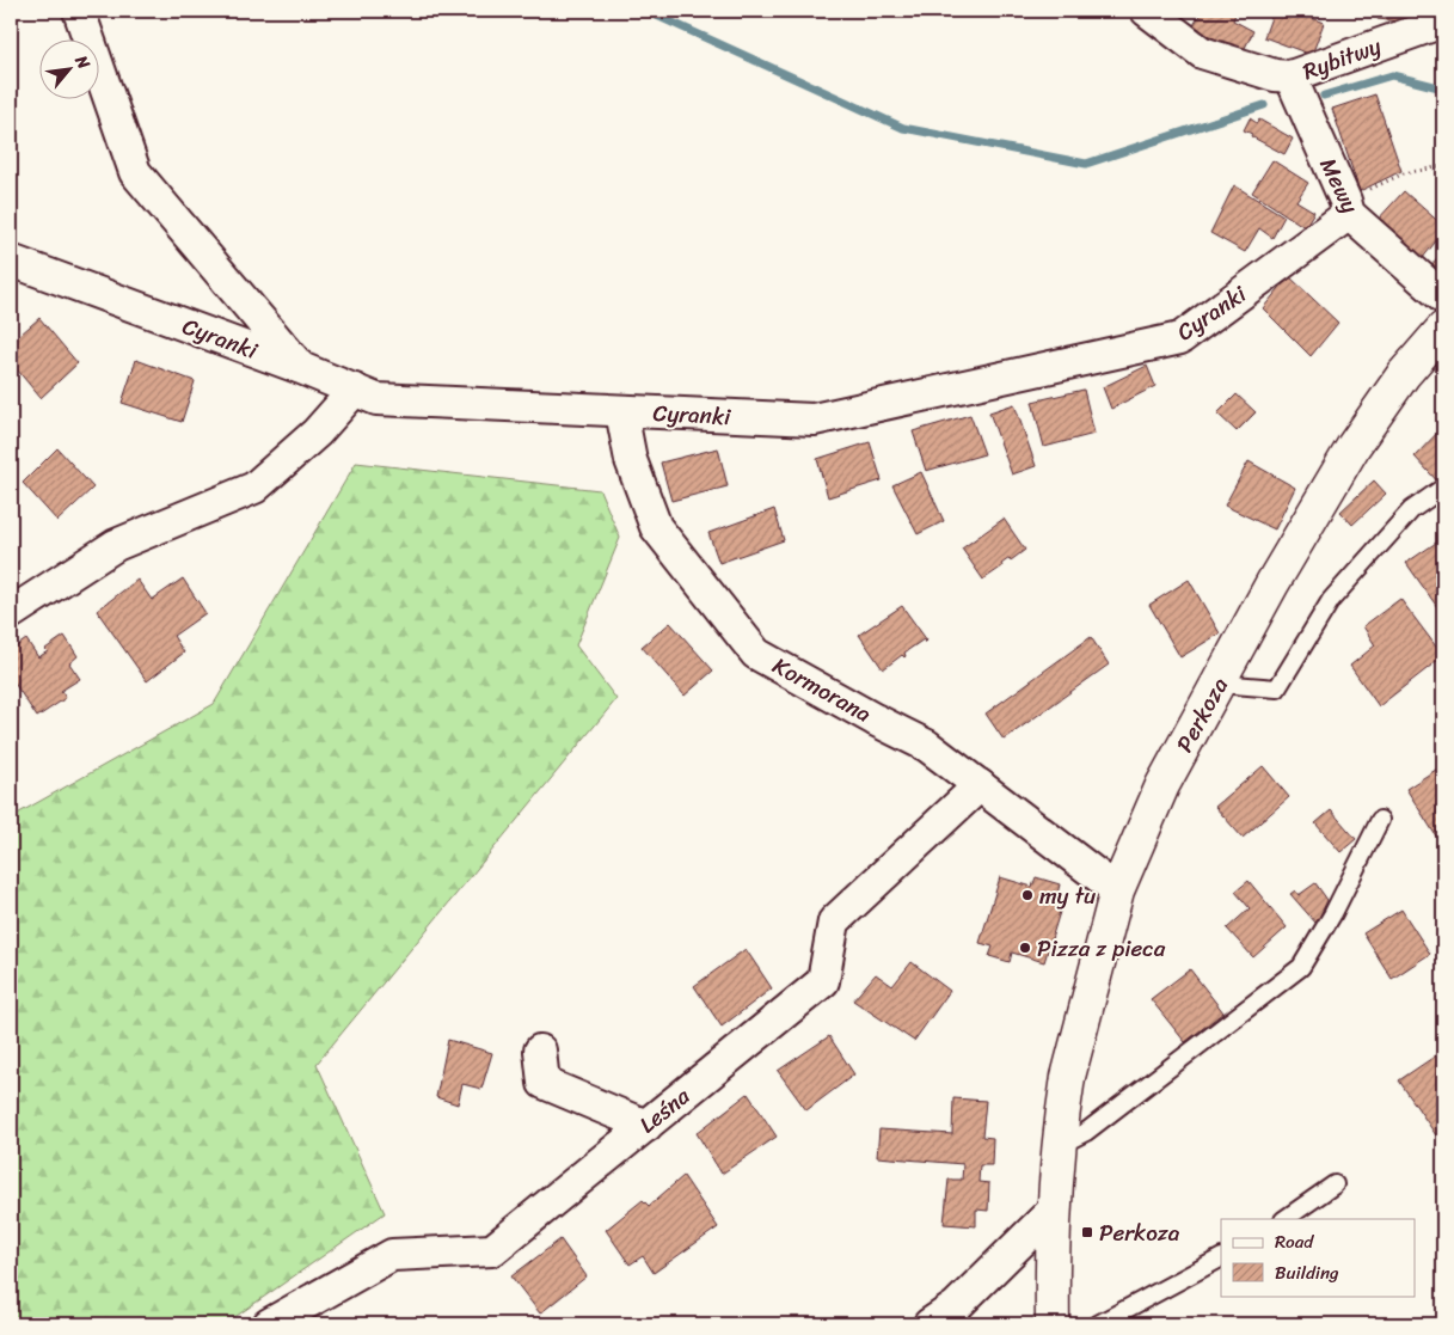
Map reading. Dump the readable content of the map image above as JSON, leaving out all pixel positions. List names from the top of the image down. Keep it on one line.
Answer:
{"streets":{"street":["Rybitwy","Mewy","Cyranki","Kormorana","Perkoza","Leśna"]},"crossings":[["Rybitwy","Mewy"],["Mewy","Cyranki"],["Cyranki","Kormorana"],["Kormorana","Perkoza"],["Kormorana","Leśna"]],"places":{"other":["my tu","Pizza z pieca"],"transit":["Perkoza"]},"legend":["Road","Building"],"north":"top right"}
